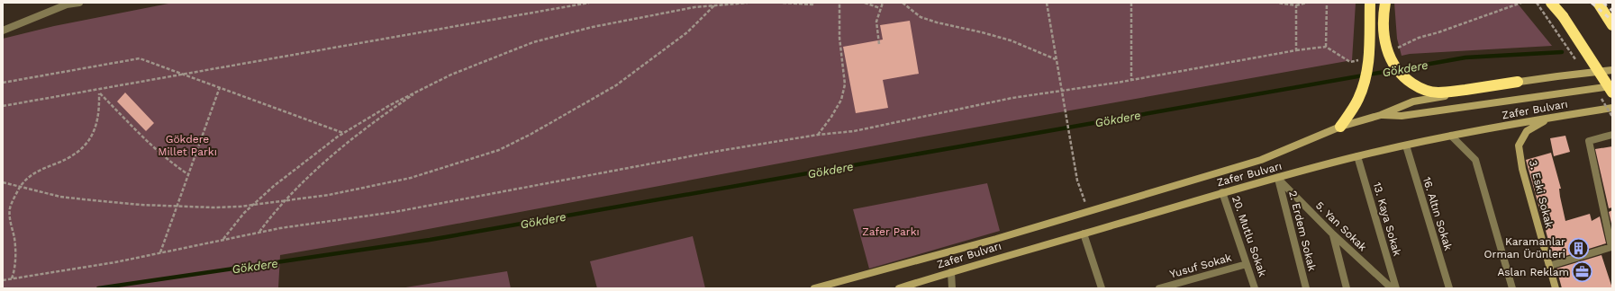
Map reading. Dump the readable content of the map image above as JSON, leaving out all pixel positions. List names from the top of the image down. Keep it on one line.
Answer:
{"streets":{"main road":["Zafer Bulvarı","3. Eski Sokak"],"street":["16. Altın Sokak","13. Kaya Sokak","5. Yan Sokak","2. Erdem Sokak","20. Mutlu Sokak","Yusuf Sokak"]},"crossings":[["Zafer Bulvarı","3. Eski Sokak"],["Zafer Bulvarı","16. Altın Sokak"],["Zafer Bulvarı","13. Kaya Sokak"],["Zafer Bulvarı","5. Yan Sokak"],["Zafer Bulvarı","2. Erdem Sokak"],["Zafer Bulvarı","20. Mutlu Sokak"],["5. Yan Sokak","2. Erdem Sokak"],["20. Mutlu Sokak","Yusuf Sokak"]],"water":["Gökdere"],"parks":["Gökdere Millet Parkı","Zafer Parkı"],"places":{"building":["Karamanlar Orman Ürünleri"],"office":["Aslan Reklam"]}}
